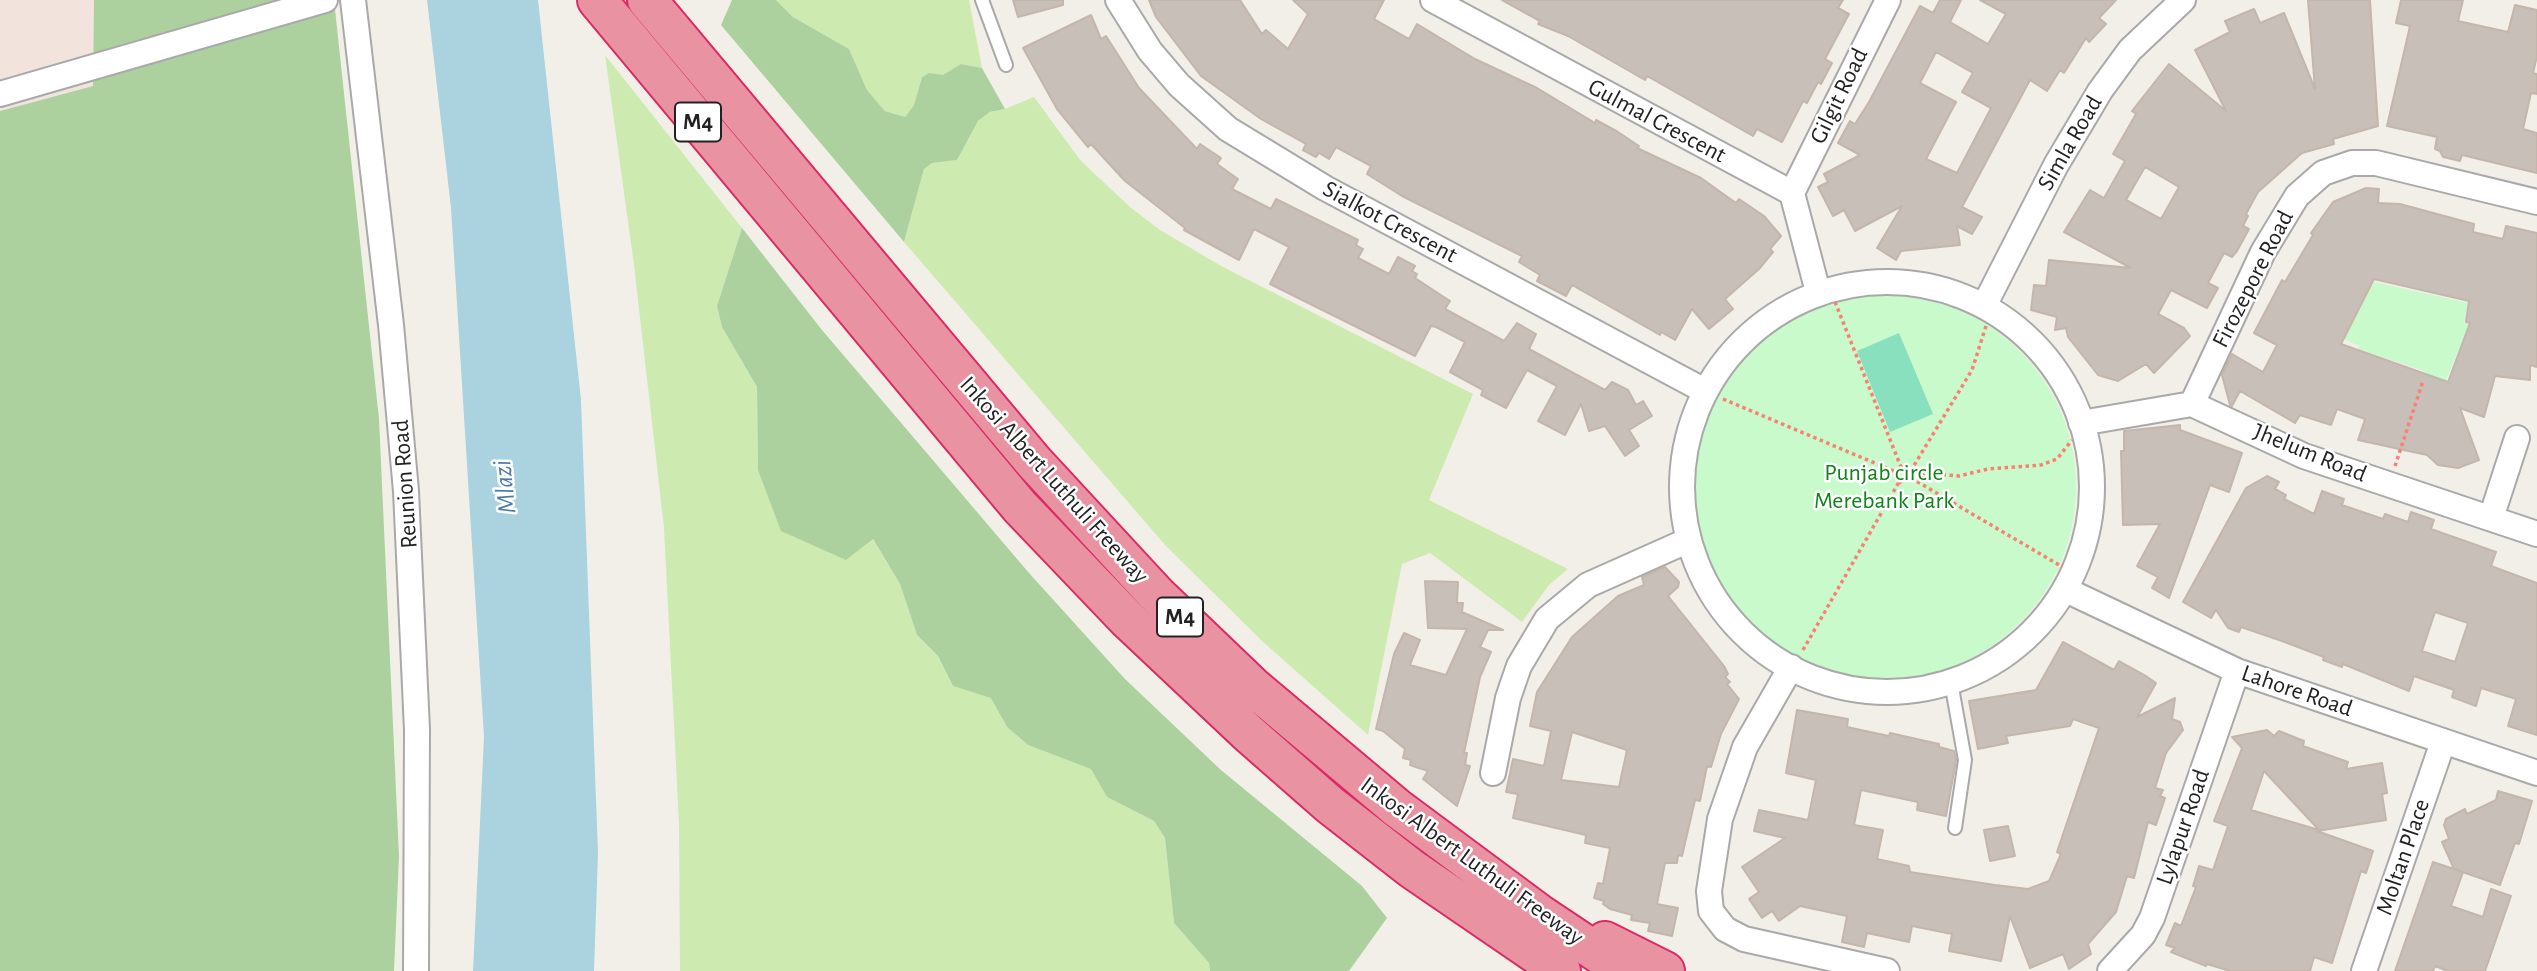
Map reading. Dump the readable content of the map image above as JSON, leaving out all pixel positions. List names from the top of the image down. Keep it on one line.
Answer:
{"streets":{"highway":["M4","Inkosi Albert Luthuli Freeway"],"street":["Gilgit Road","Gulmal Crescent","Simla Road","Sialkot Crescent","Firozepore Road","Jhelum Road","Reunion Road","Lahore Road","Lylapur Road","Moltan Place"]},"crossings":[["Gilgit Road","Gulmal Crescent"],["Firozepore Road","Jhelum Road"],["Lahore Road","Lylapur Road"],["Lahore Road","Moltan Place"]],"water":["Mlazi"],"parks":["Punjab circle Merebank Park"]}
